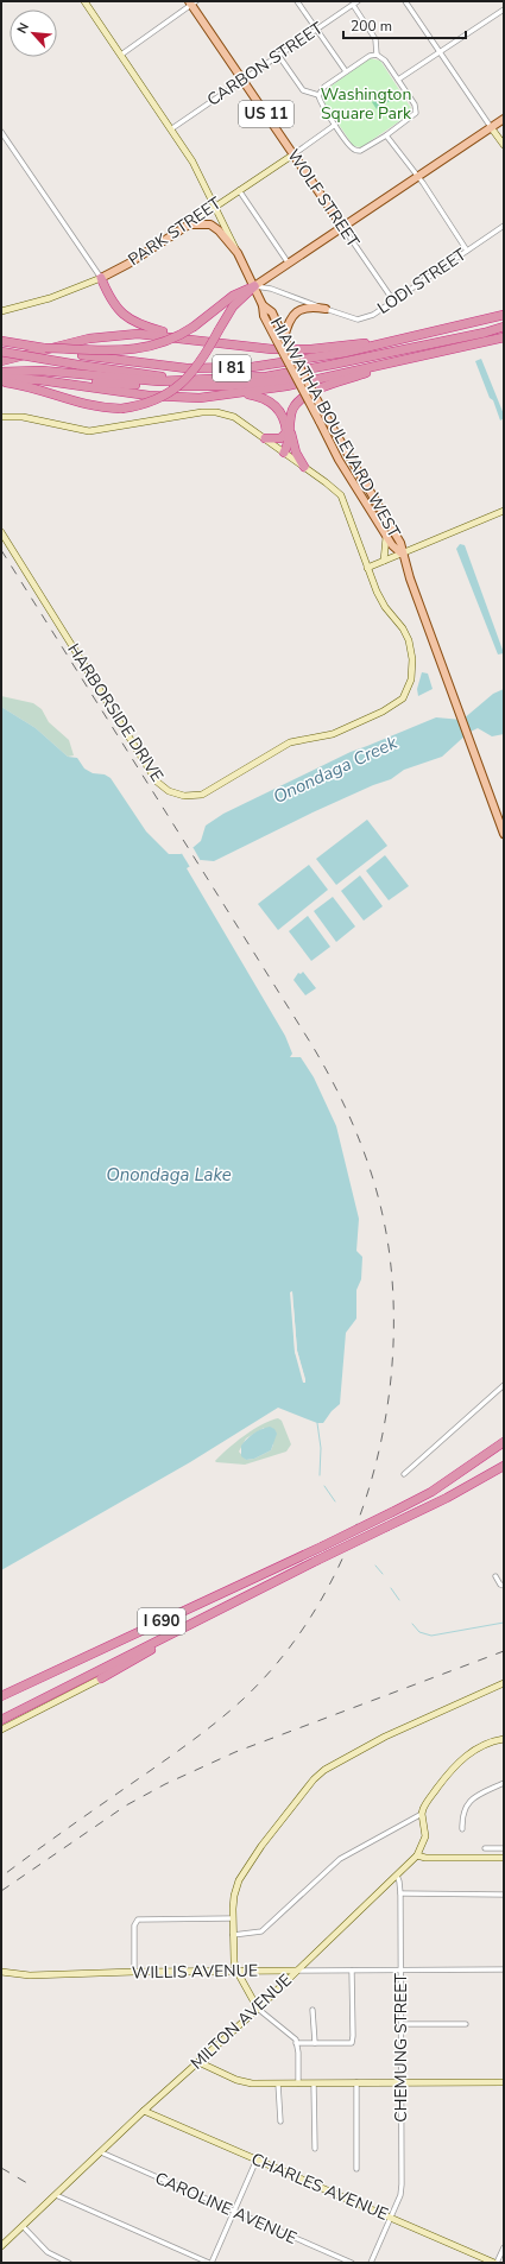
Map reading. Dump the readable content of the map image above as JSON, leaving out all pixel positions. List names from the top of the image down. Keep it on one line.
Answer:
{"streets":{"highway":["I 81","I 690"],"main road":["US 11","WOLF STREET","PARK STREET","HIAWATHA BOULEVARD WEST"],"street":["CARBON STREET","LODI STREET","HARBORSIDE DRIVE","WILLIS AVENUE","MILTON AVENUE","CHEMUNG STREET","CHARLES AVENUE","CAROLINE AVENUE"]},"crossings":[["CARBON STREET","WOLF STREET"],["WOLF STREET","PARK STREET"],["WOLF STREET","LODI STREET"],["PARK STREET","HIAWATHA BOULEVARD WEST"],["LODI STREET","HIAWATHA BOULEVARD WEST"],["WILLIS AVENUE","MILTON AVENUE"],["WILLIS AVENUE","CHEMUNG STREET"],["MILTON AVENUE","CHEMUNG STREET"],["MILTON AVENUE","CHARLES AVENUE"],["MILTON AVENUE","CAROLINE AVENUE"],["CHEMUNG STREET","CHARLES AVENUE"]],"water":["Onondaga Creek","Onondaga Lake"],"parks":["Washington Square Park"],"scale_bar":"200 m","north":"top left"}
